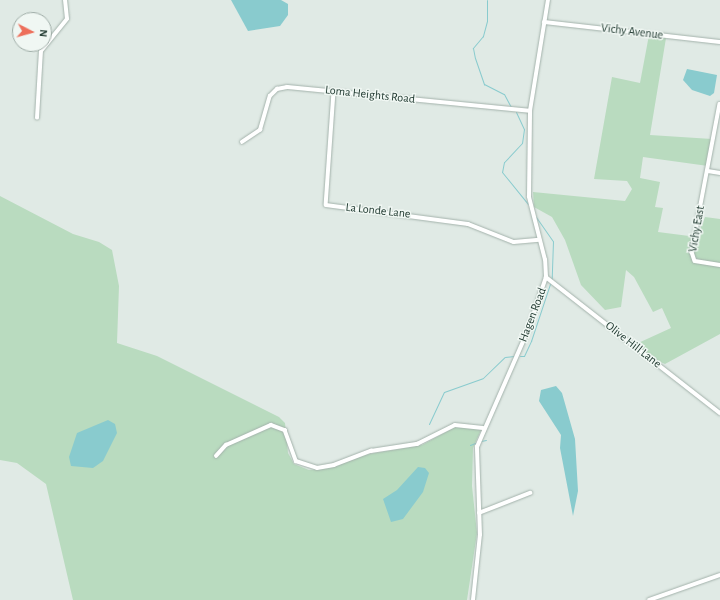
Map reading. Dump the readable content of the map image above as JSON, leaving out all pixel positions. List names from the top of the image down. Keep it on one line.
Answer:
{"streets":{"street":["Vichy Avenue","Loma Heights Road","La Londe Lane","Vichy East","Hagen Road","Olive Hill Lane"]},"crossings":[["Vichy Avenue","Hagen Road"],["Loma Heights Road","La Londe Lane"],["Loma Heights Road","Hagen Road"],["La Londe Lane","Hagen Road"],["Hagen Road","Olive Hill Lane"]],"north":"right"}
